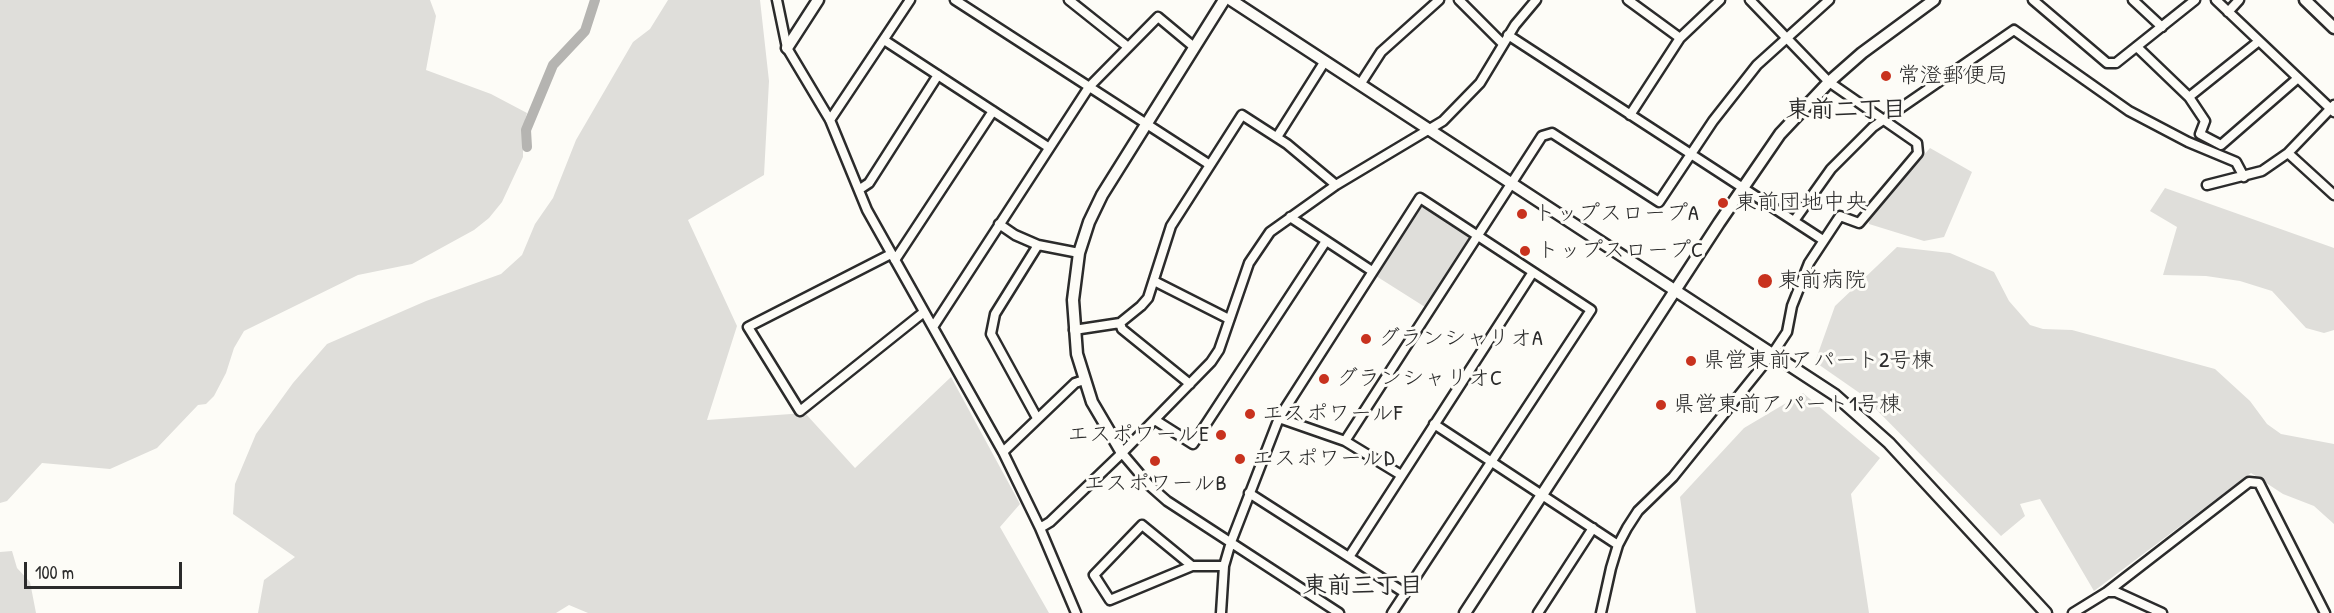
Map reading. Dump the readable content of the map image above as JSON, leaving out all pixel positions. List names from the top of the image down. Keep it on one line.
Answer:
{"districts":["東前二丁目","東前三丁目"],"places":["常澄郵便局","東前団地中央","トップスロープA","トップスロープC","東前病院","グランシャリオA","県営東前アパート2号棟","グランシャリオC","県営東前アパート1号棟","エスポワールF","エスポワールE","エスポワールD","エスポワールB"],"scale_bar":"100 m"}
